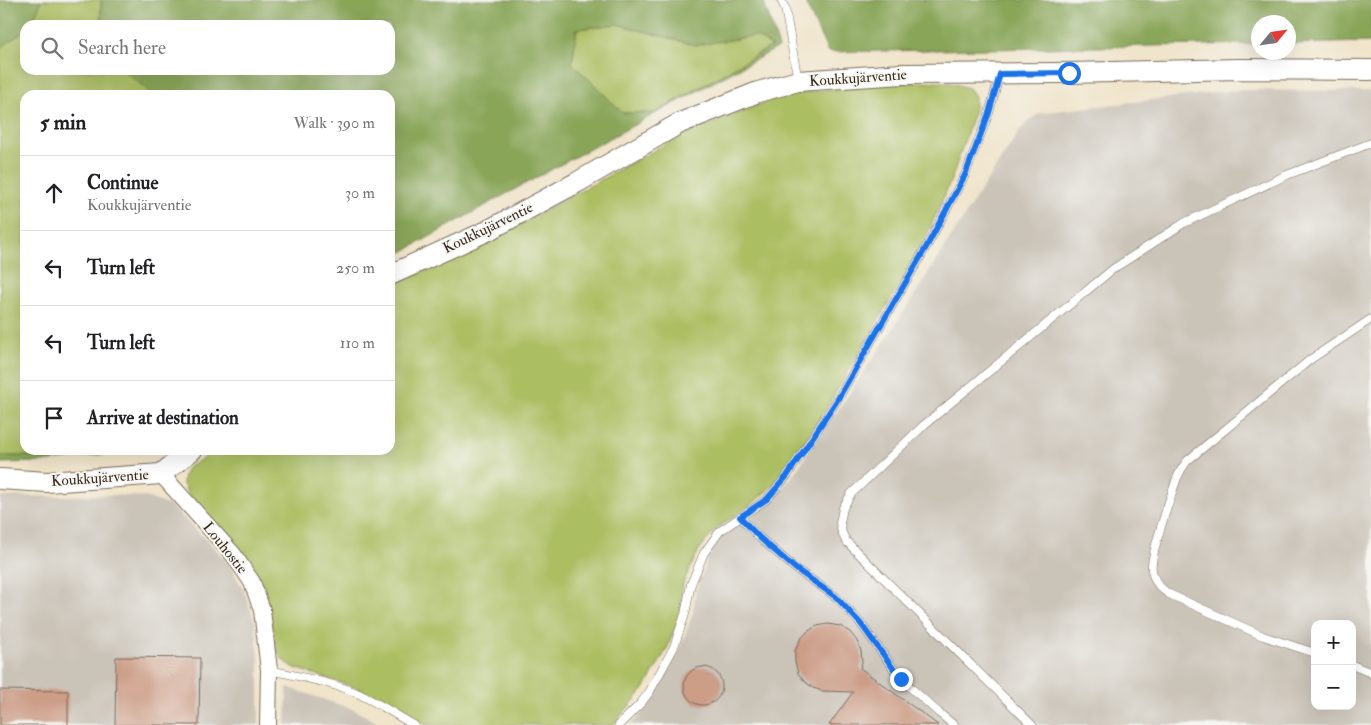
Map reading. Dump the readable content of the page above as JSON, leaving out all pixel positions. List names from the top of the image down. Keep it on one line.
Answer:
{"streets":{"street":["Koukkujärventie","Louhostie"]},"crossings":[["Koukkujärventie","Louhostie"]],"north":"top right","page":{"search":"Search here","heading":["5 min","Walk · 390 m"],"list":[["Continue","Koukkujärventie","30 m"],["Turn left","250 m"],["Turn left","110 m"],"Arrive at destination"],"map_buttons":["+","−"]}}
